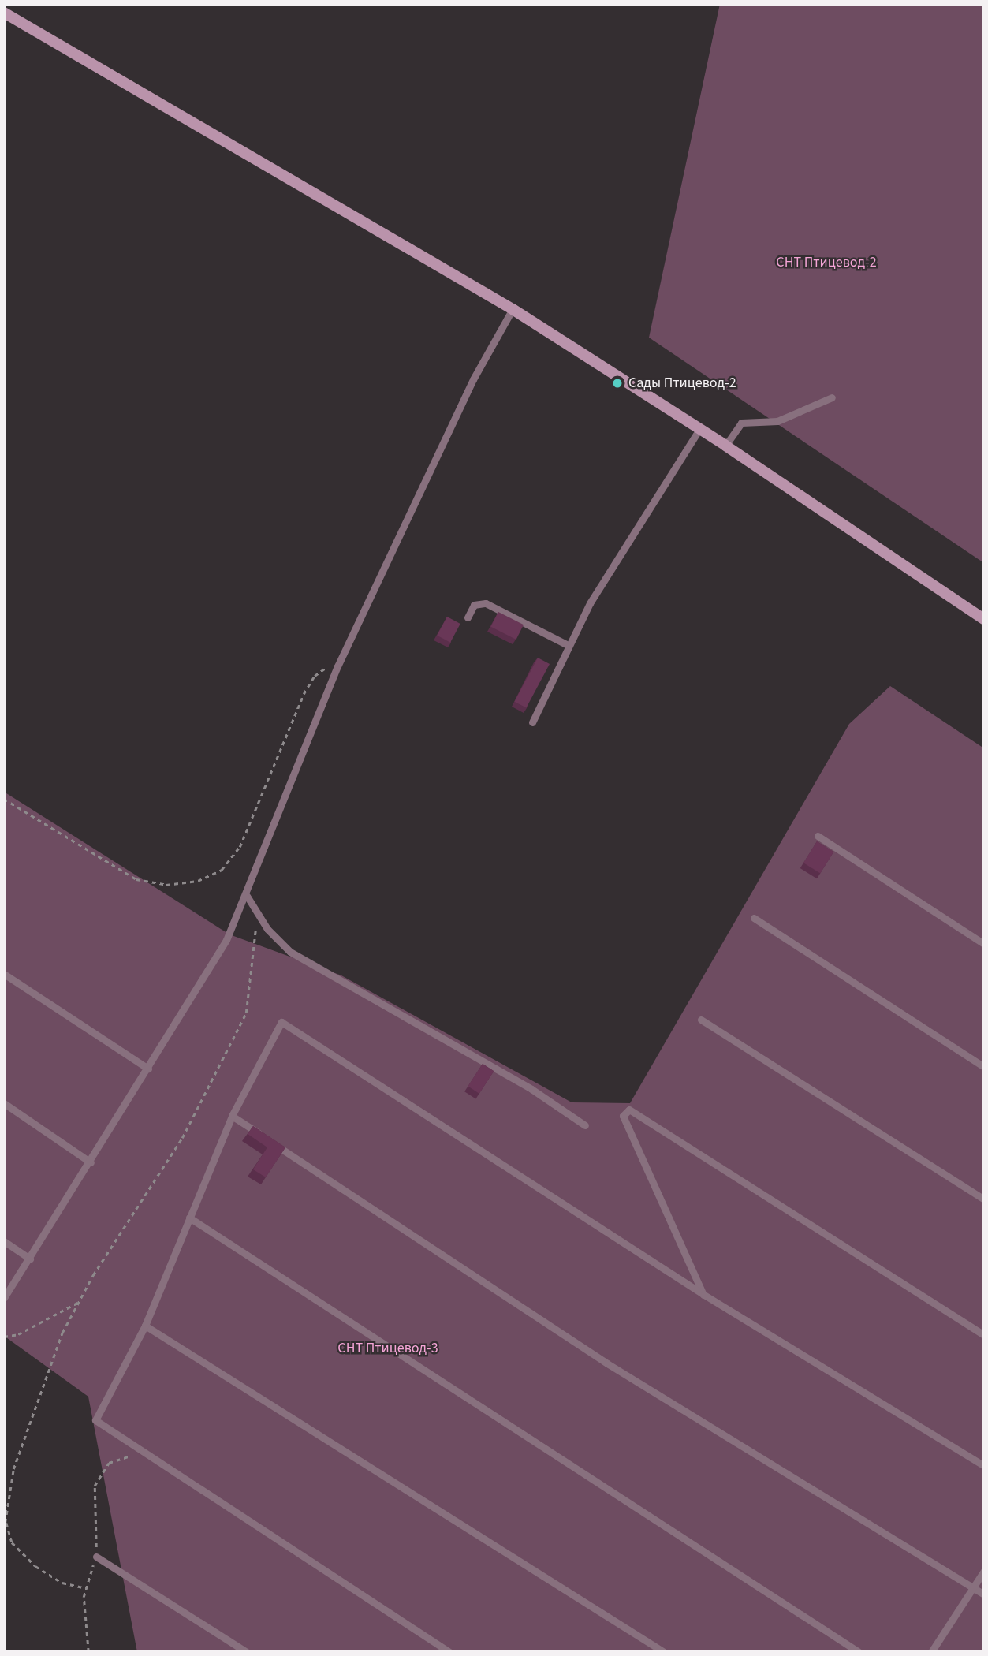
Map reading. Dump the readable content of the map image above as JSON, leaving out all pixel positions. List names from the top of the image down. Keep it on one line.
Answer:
{"parks":["СНТ Птицевод-2","СНТ Птицевод-3"],"places":["Сады Птицевод-2"]}
